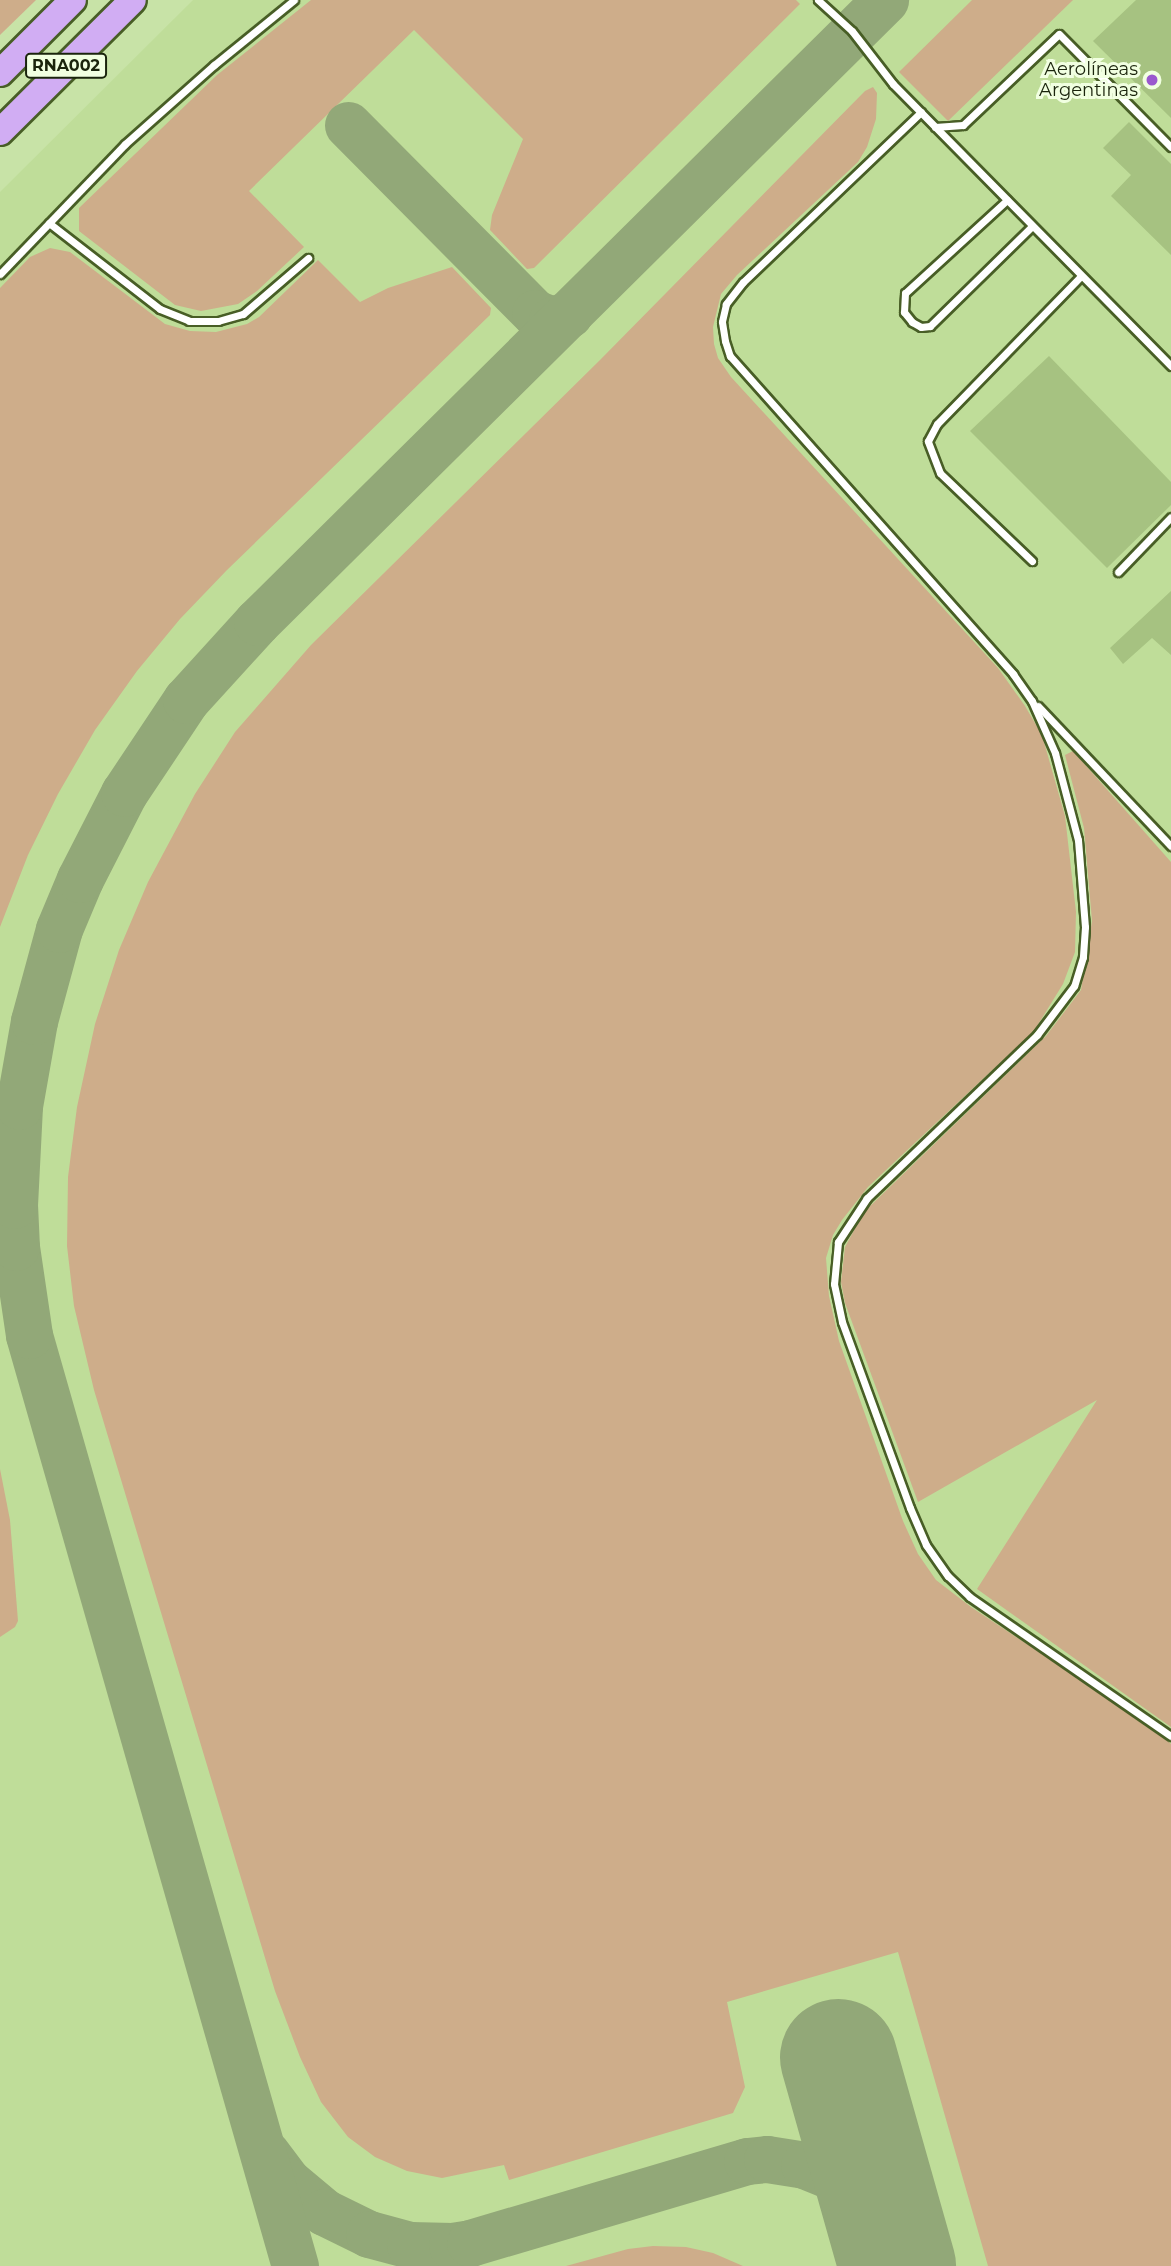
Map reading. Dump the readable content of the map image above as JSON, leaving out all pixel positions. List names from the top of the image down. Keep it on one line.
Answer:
{"streets":{"highway":["RNA002"]},"places":["Aerolíneas Argentinas"]}
